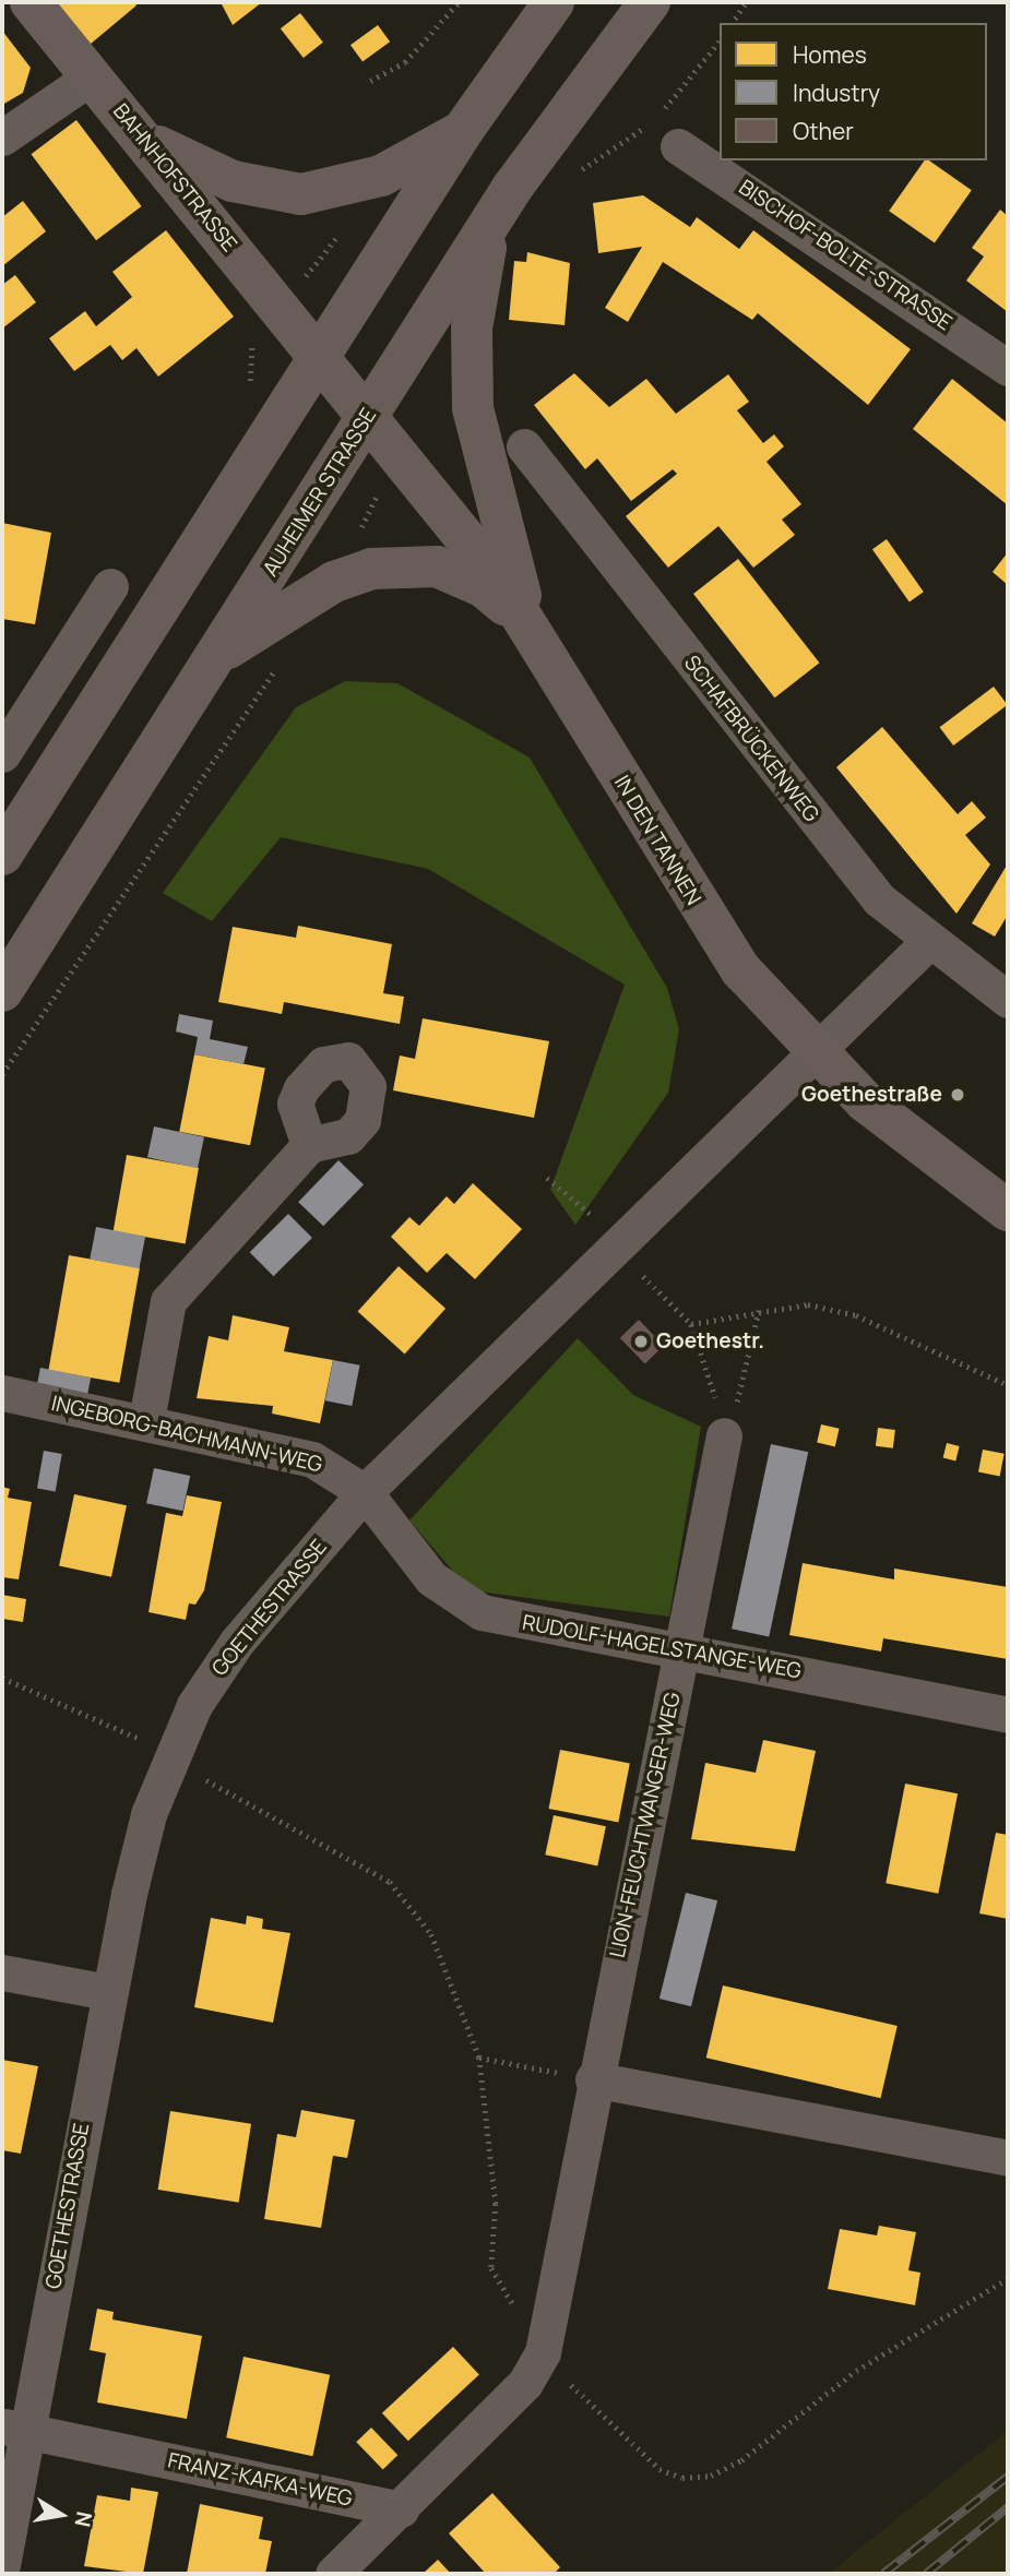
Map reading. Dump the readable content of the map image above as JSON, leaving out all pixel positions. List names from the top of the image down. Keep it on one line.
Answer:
{"streets":{"street":["BAHNHOFSTRASSE","BISCHOF-BOLTE-STRASSE","AUHEIMER STRASSE","SCHAFBRÜCKENWEG","IN DEN TANNEN","INGEBORG-BACHMANN-WEG","GOETHESTRASSE","RUDOLF-HAGELSTANGE-WEG","LION-FEUCHTWANGER-WEG","FRANZ-KAFKA-WEG"]},"crossings":[["BAHNHOFSTRASSE","AUHEIMER STRASSE"],["BAHNHOFSTRASSE","IN DEN TANNEN"],["AUHEIMER STRASSE","IN DEN TANNEN"],["SCHAFBRÜCKENWEG","GOETHESTRASSE"],["IN DEN TANNEN","GOETHESTRASSE"],["INGEBORG-BACHMANN-WEG","GOETHESTRASSE"],["INGEBORG-BACHMANN-WEG","RUDOLF-HAGELSTANGE-WEG"],["GOETHESTRASSE","RUDOLF-HAGELSTANGE-WEG"],["GOETHESTRASSE","FRANZ-KAFKA-WEG"],["RUDOLF-HAGELSTANGE-WEG","LION-FEUCHTWANGER-WEG"],["LION-FEUCHTWANGER-WEG","FRANZ-KAFKA-WEG"]],"places":["Goethestraße","Goethestr."],"legend":["Homes","Industry","Other"],"north":"right"}
